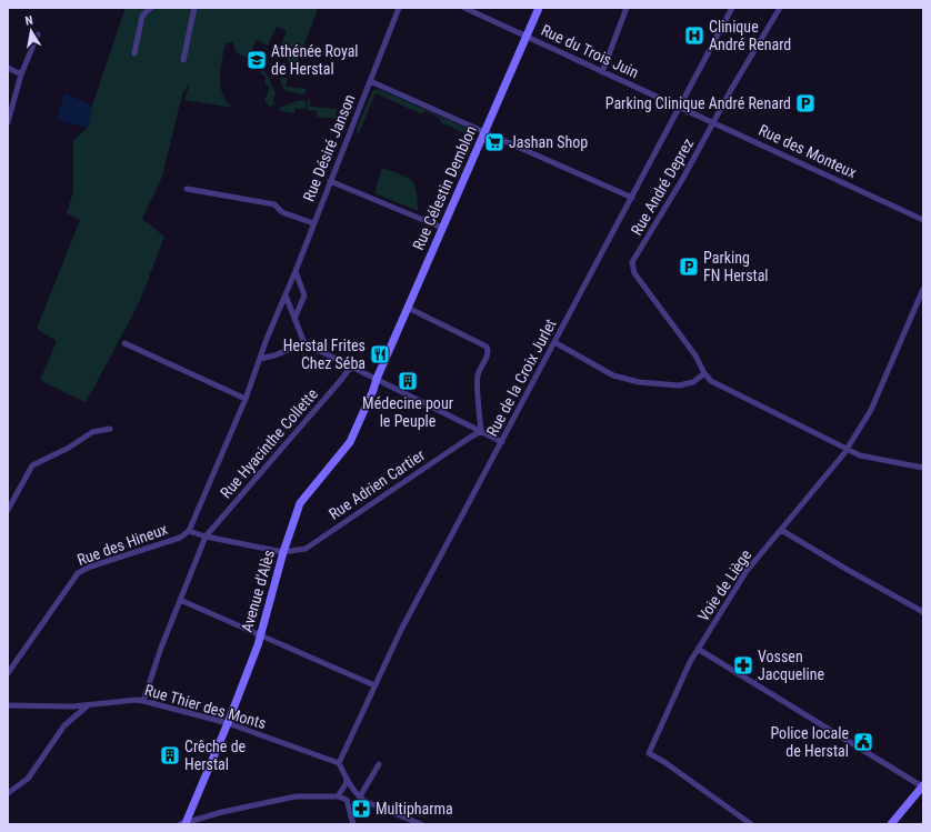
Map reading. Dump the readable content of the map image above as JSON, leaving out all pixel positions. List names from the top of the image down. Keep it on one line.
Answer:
{"streets":{"street":["Rue du Trois Juin","Rue Désiré Janson","Rue des Monteux","Rue André Deprez","Rue Célestin Demblon","Rue de la Croix Jurlet","Rue Hyacinthe Collette","Rue Adrien Cartier","Rue des Hineux","Voie de Liège","Avenue d'Alès","Rue Thier des Monts"]},"crossings":[["Rue du Trois Juin","Rue des Monteux"],["Rue du Trois Juin","Rue Célestin Demblon"],["Rue du Trois Juin","Rue de la Croix Jurlet"],["Rue Désiré Janson","Rue des Hineux"],["Rue des Monteux","Rue André Deprez"],["Rue des Monteux","Rue de la Croix Jurlet"],["Rue Célestin Demblon","Avenue d'Alès"],["Rue de la Croix Jurlet","Rue Thier des Monts"],["Rue Hyacinthe Collette","Rue Thier des Monts"],["Rue Adrien Cartier","Avenue d'Alès"],["Avenue d'Alès","Rue Thier des Monts"]],"places":{"hospital":["Clinique André Renard"],"school or university":["Athénée Royal de Herstal"],"parking":["Parking Clinique André Renard","Parking FN Herstal"],"supermarket":["Jashan Shop"],"restaurant":["Herstal Frites Chez Séba"],"building":["Médecine pour le Peuple","Crêche de Herstal"],"pharmacy":["Vossen Jacqueline","Multipharma"],"public building":["Police locale de Herstal"]},"north":"top"}
